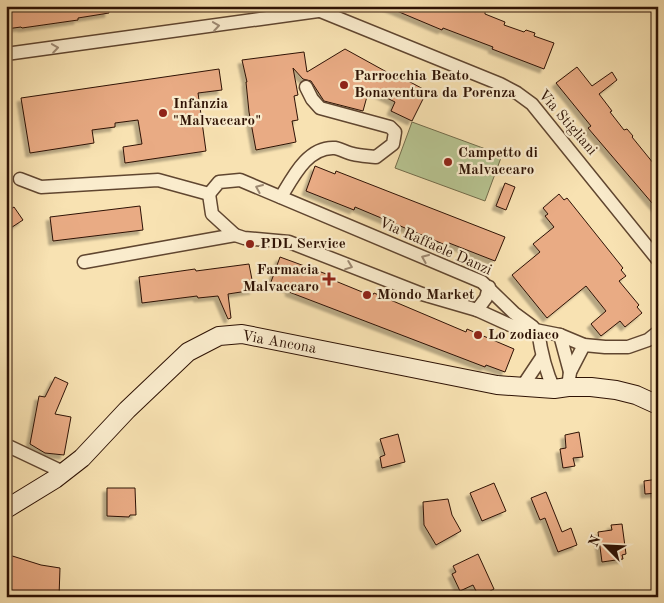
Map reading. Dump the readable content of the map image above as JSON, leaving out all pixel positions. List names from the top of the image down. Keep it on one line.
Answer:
{"streets":{"street":["Via Stigliani","Via Raffaele Danzi","Via Ancona"]},"places":{"other":["Parrocchia Beato Bonaventura da Porenza","Infanzia \"Malvaccaro\"","Campetto di Malvaccaro","PDL Service","Mondo Market","Lo zodiaco"],"health":["Farmacia Malvaccaro"]},"north":"top left"}
